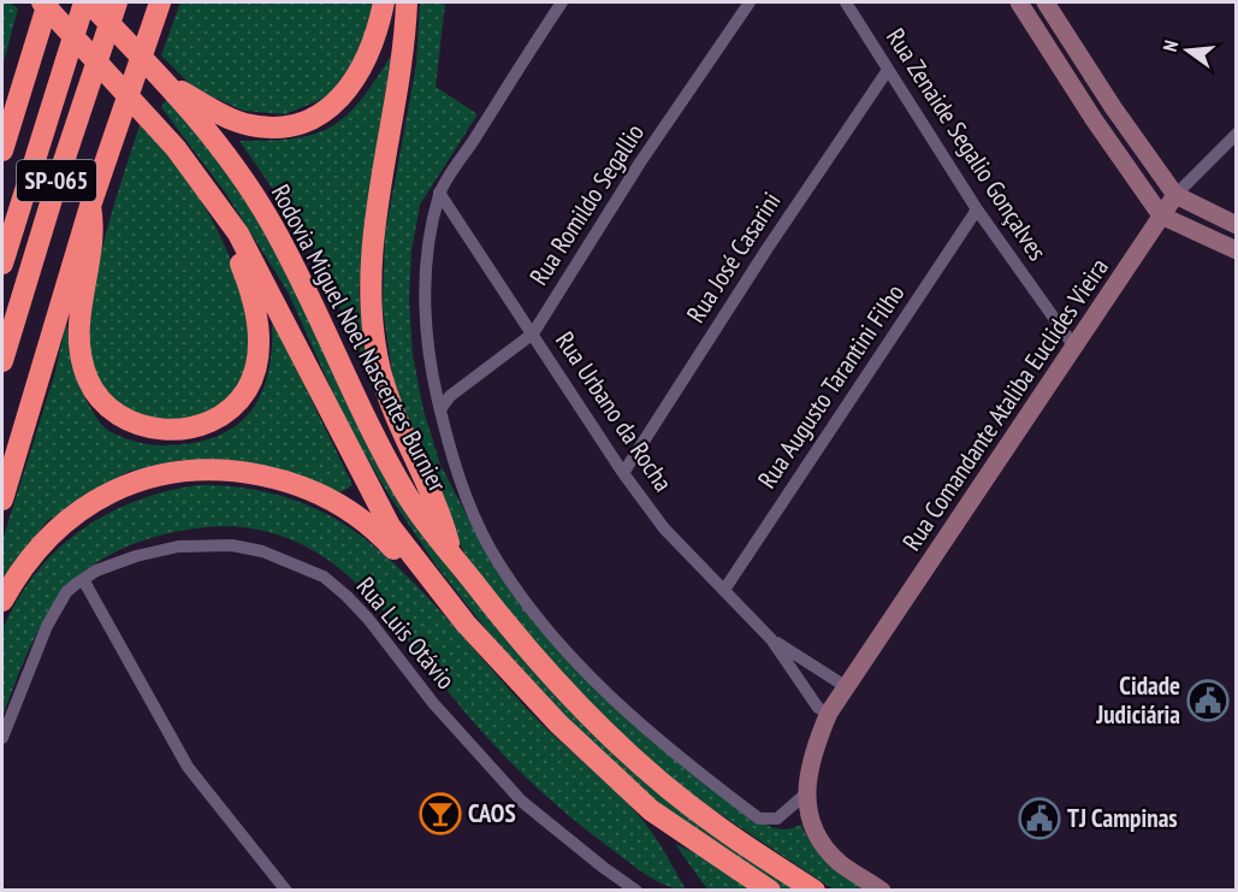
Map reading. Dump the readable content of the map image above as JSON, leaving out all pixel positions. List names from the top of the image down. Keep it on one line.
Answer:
{"streets":{"highway":["SP-065","Rodovia Miguel Noel Nascentes Burnier"],"street":["Rua Zenaide Segalio Gonçalves","Rua Romildo Segallio","Rua José Casarini","Rua Augusto Tarantini Filho","Rua Comandante Ataliba Euclides Vieira","Rua Urbano da Rocha","Rua Luis Otávio"]},"crossings":[["Rua Zenaide Segalio Gonçalves","Rua José Casarini"],["Rua Zenaide Segalio Gonçalves","Rua Augusto Tarantini Filho"],["Rua Zenaide Segalio Gonçalves","Rua Comandante Ataliba Euclides Vieira"],["SP-065","Rodovia Miguel Noel Nascentes Burnier"],["Rua Romildo Segallio","Rua Urbano da Rocha"],["Rua José Casarini","Rua Urbano da Rocha"],["Rua Augusto Tarantini Filho","Rua Urbano da Rocha"],["Rua Comandante Ataliba Euclides Vieira","Rua Urbano da Rocha"]],"places":{"public building":["Cidade Judiciária","TJ Campinas"],"bar":["CAOS"]},"north":"left"}
